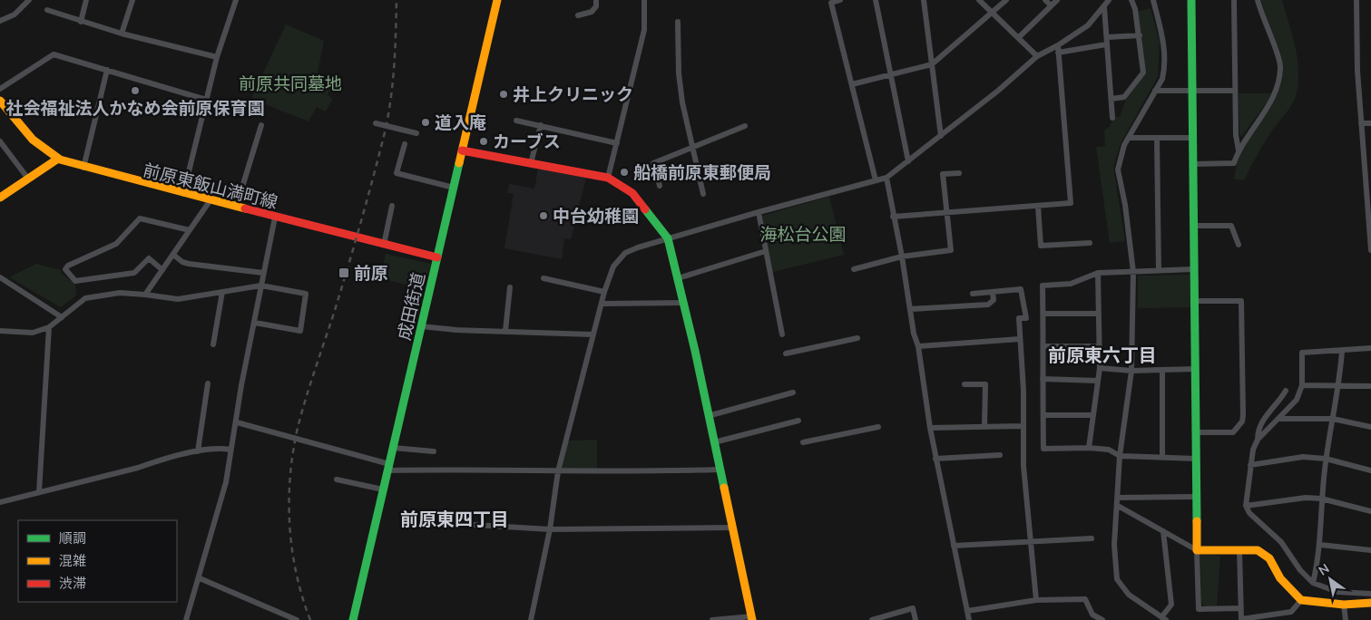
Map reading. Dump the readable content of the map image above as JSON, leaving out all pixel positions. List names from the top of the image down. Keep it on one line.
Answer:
{"streets":{"main road":["前原東飯山満町線","成田街道"]},"crossings":[["前原東飯山満町線","成田街道"]],"districts":["前原東六丁目","前原東四丁目"],"parks":["前原共同墓地","海松台公園"],"places":{"other":["社会福祉法人かなめ会前原保育園","井上クリニック","道入庵","カーブス","船橋前原東郵便局","中台幼稚園"],"transit":["前原"]},"legend":["順調","混雑","渋滞"],"north":"top left"}
